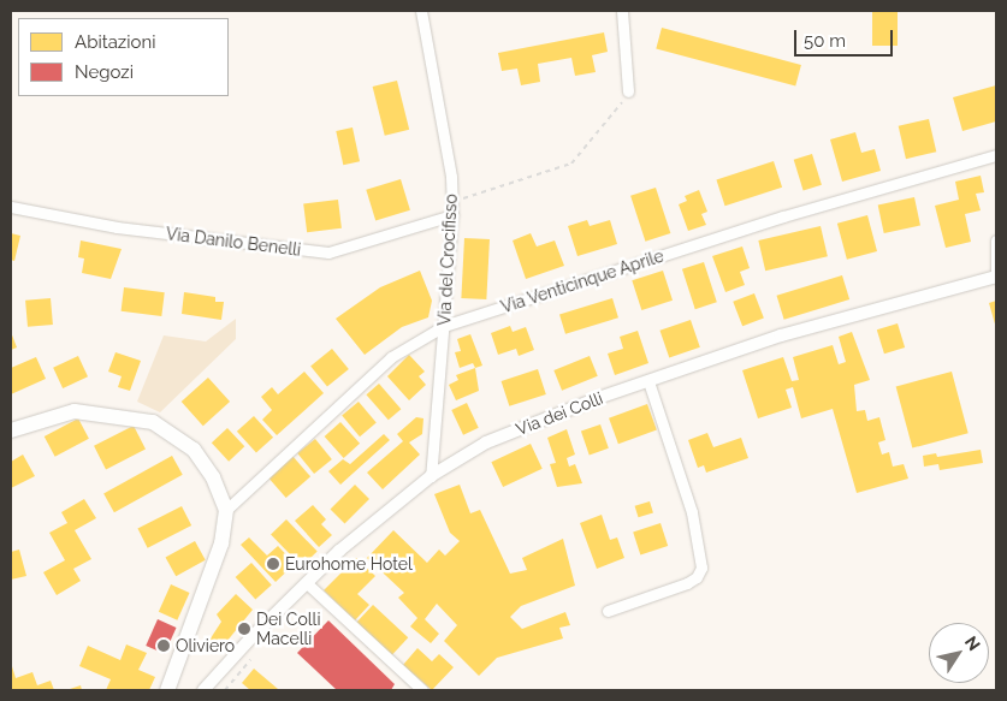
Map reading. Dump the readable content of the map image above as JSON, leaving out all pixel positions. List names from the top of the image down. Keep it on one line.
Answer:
{"streets":{"street":["Via Danilo Benelli","Via del Crocifisso","Via Venticinque Aprile","Via dei Colli"]},"crossings":[["Via Danilo Benelli","Via del Crocifisso"],["Via del Crocifisso","Via Venticinque Aprile"],["Via del Crocifisso","Via dei Colli"]],"places":["Eurohome Hotel","Dei Colli Macelli","Oliviero"],"legend":["Abitazioni","Negozi"],"scale_bar":"50 m","north":"top right"}
